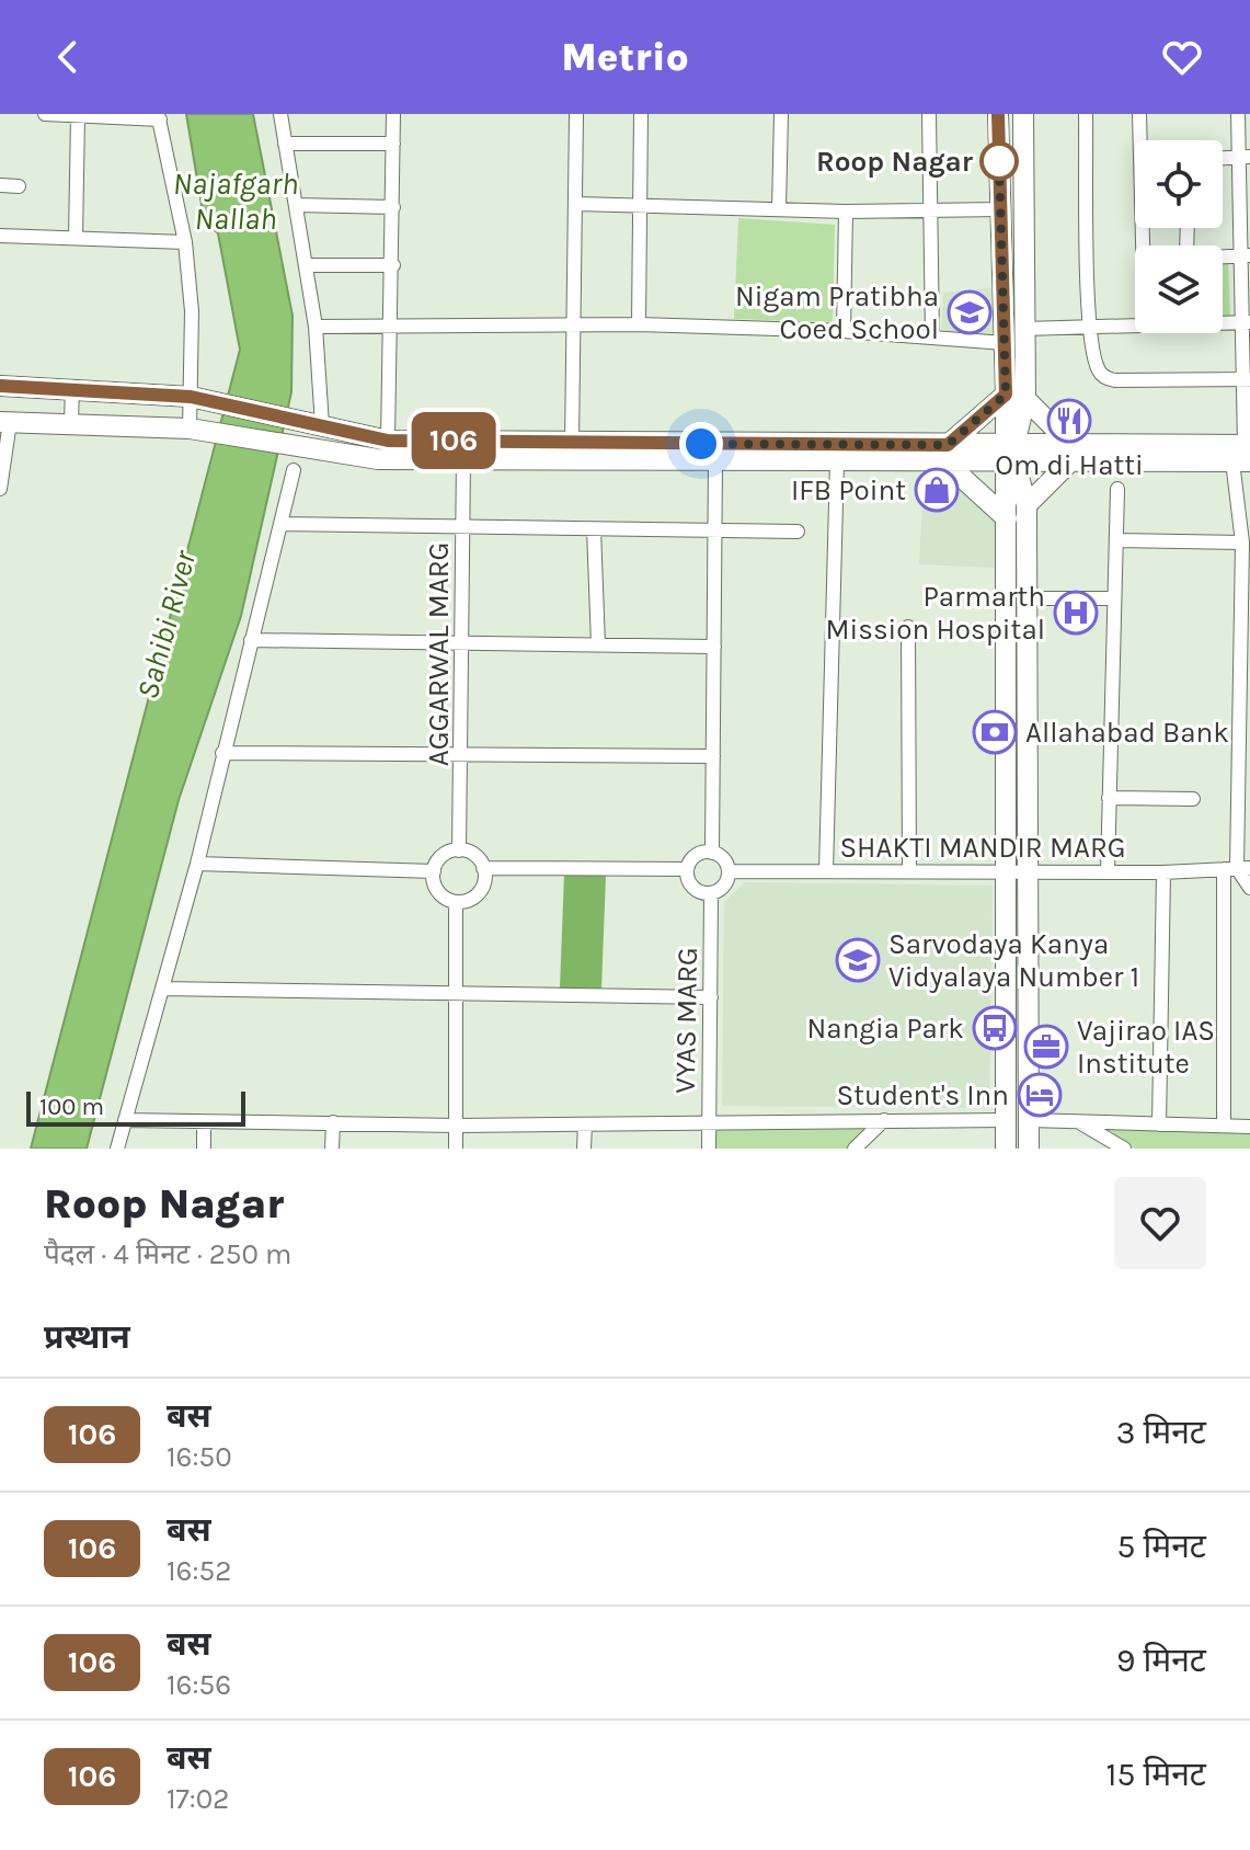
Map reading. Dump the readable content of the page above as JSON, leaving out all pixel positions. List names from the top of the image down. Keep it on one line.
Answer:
{"streets":{"street":["AGGARWAL MARG","SHAKTI MANDIR MARG","VYAS MARG"]},"crossings":[["SHAKTI MANDIR MARG","VYAS MARG"]],"water":["Najafgarh Nallah","Sahibi River"],"places":{"other":["Roop Nagar"],"school or university":["Nigam Pratibha Coed School","Sarvodaya Kanya Vidyalaya Number 1"],"restaurant":["Om di Hatti"],"shop":["IFB Point"],"hospital":["Parmarth Mission Hospital"],"bank":["Allahabad Bank"],"bus stop":["Nangia Park"],"office":["Vajirao IAS Institute"],"hotel":["Student's Inn"]},"lines":["bus line 106"],"scale_bar":"100 m","page":{"header":"Metrio","on_map":"106","scale":"100 m","heading":[["Roop Nagar","पैदल · 4 मिनट · 250 m"],"प्रस्थान"],"list":[{"mark":"106","name":"बस","note":"16:50","value":"3 मिनट"},{"mark":"106","name":"बस","note":"16:52","value":"5 मिनट"},{"mark":"106","name":"बस","note":"16:56","value":"9 मिनट"},{"mark":"106","name":"बस","note":"17:02","value":"15 मिनट"}]}}
